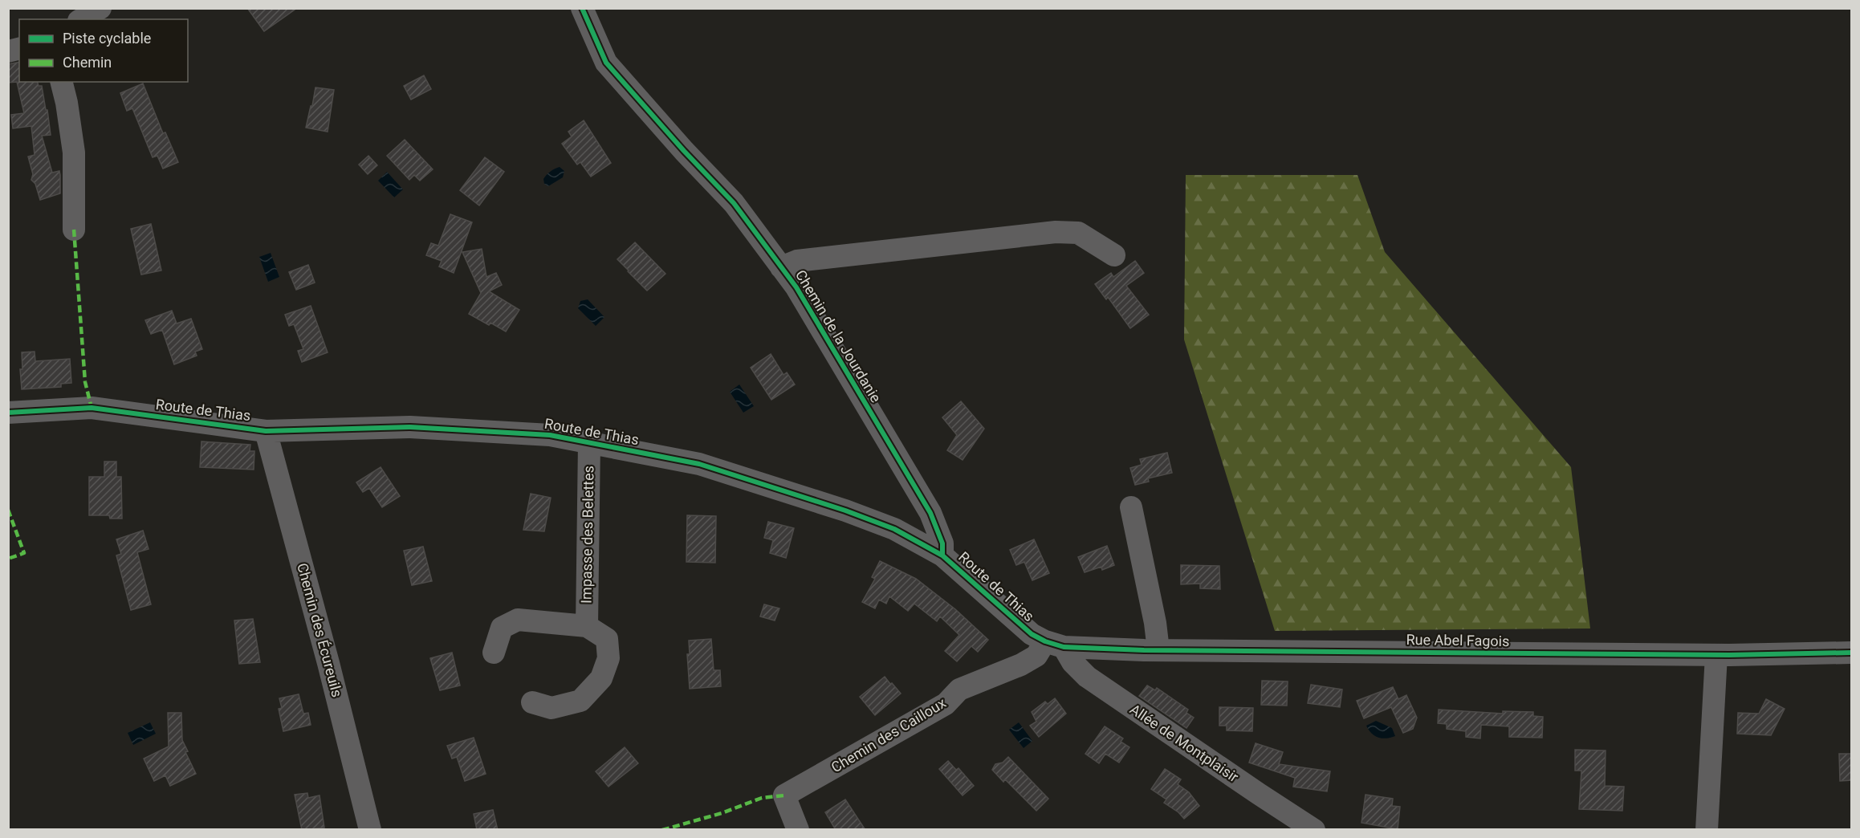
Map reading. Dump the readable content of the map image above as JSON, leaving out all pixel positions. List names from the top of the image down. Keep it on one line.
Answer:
{"streets":{"street":["Chemin de la Jourdanie","Route de Thias","Impasse des Belettes","Chemin des Écureuils","Rue Abel Fagois","Chemin des Cailloux","Allée de Montplaisir"]},"crossings":[["Chemin de la Jourdanie","Route de Thias"],["Route de Thias","Impasse des Belettes"],["Route de Thias","Chemin des Écureuils"],["Route de Thias","Rue Abel Fagois"],["Route de Thias","Chemin des Cailloux"],["Route de Thias","Allée de Montplaisir"],["Rue Abel Fagois","Chemin des Cailloux"],["Rue Abel Fagois","Allée de Montplaisir"],["Chemin des Cailloux","Allée de Montplaisir"]],"legend":["Piste cyclable","Chemin"]}
